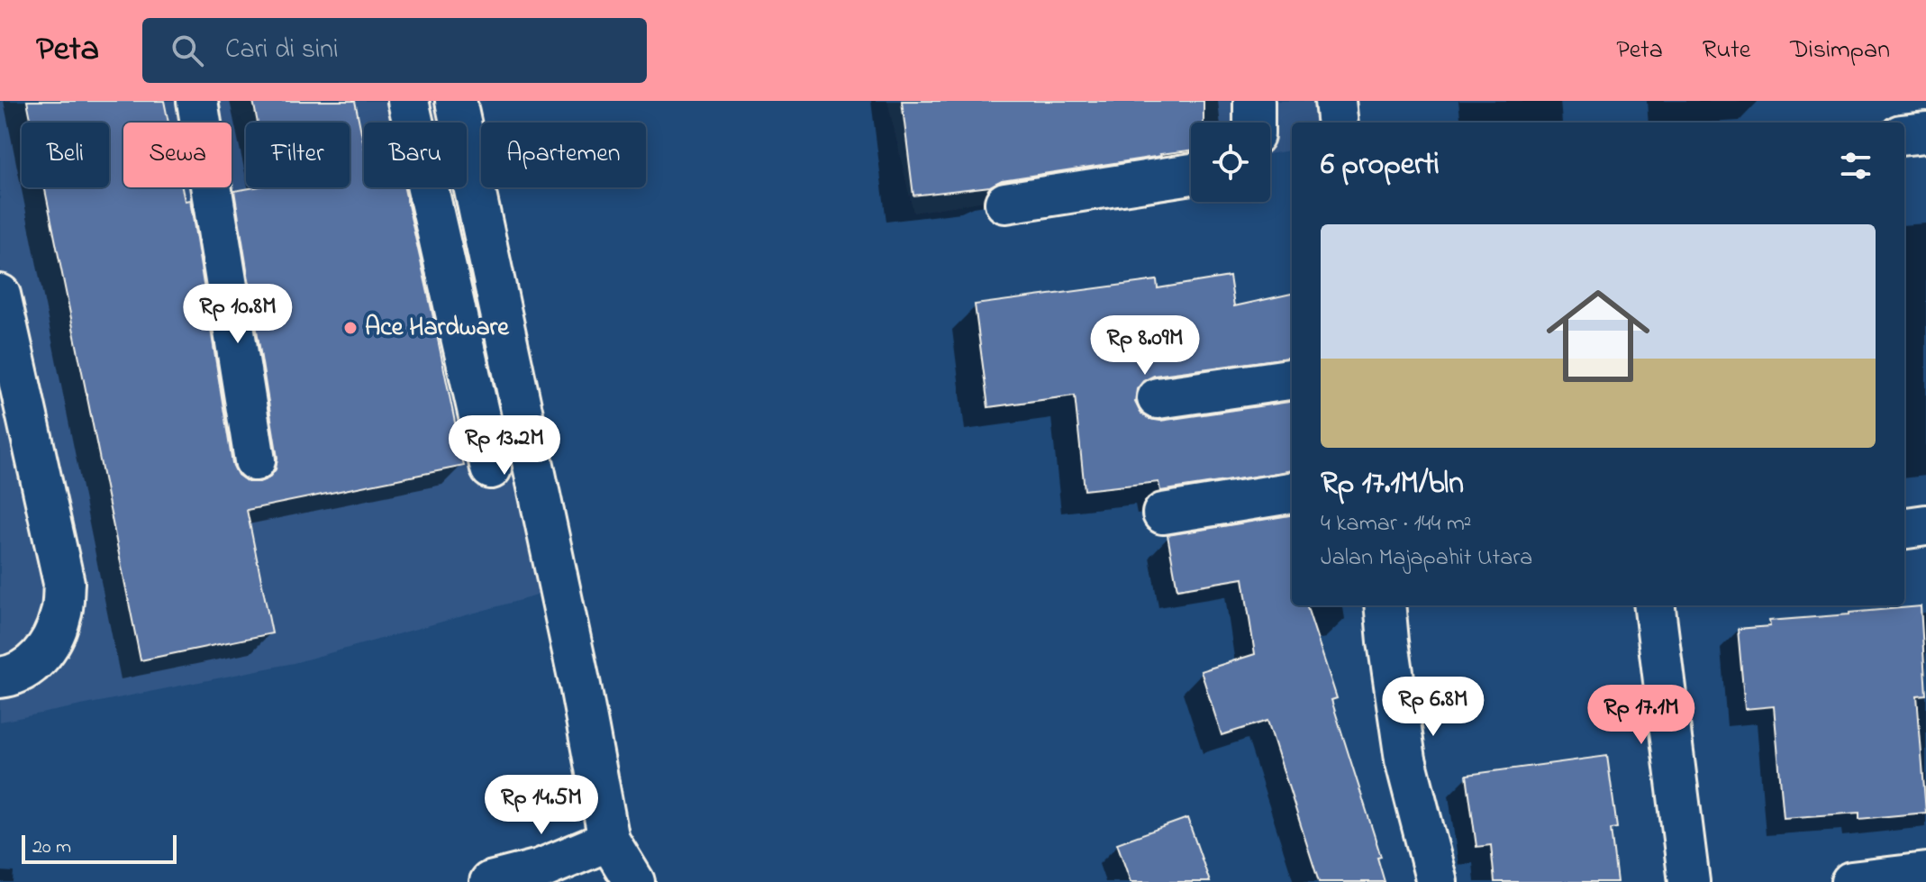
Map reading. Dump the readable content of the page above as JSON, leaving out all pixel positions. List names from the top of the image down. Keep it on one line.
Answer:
{"places":["Ace Hardware"],"scale_bar":"20 m","page":{"header":"Peta","search":"Cari di sini","nav":["Peta","Rute","Disimpan"],"chip":["Beli","Sewa","Filter","Baru","Apartemen"],"heading":"6 properti","list":[{"name":"Rp 17.1M/bln","note":"4 kamar · 144 m² · Jalan Majapahit Utara"}],"price":["Rp 10.8M","Rp 8.09M","Rp 13.2M","Rp 6.8M","Rp 17.1M","Rp 14.5M"],"scale":"20 m"}}
